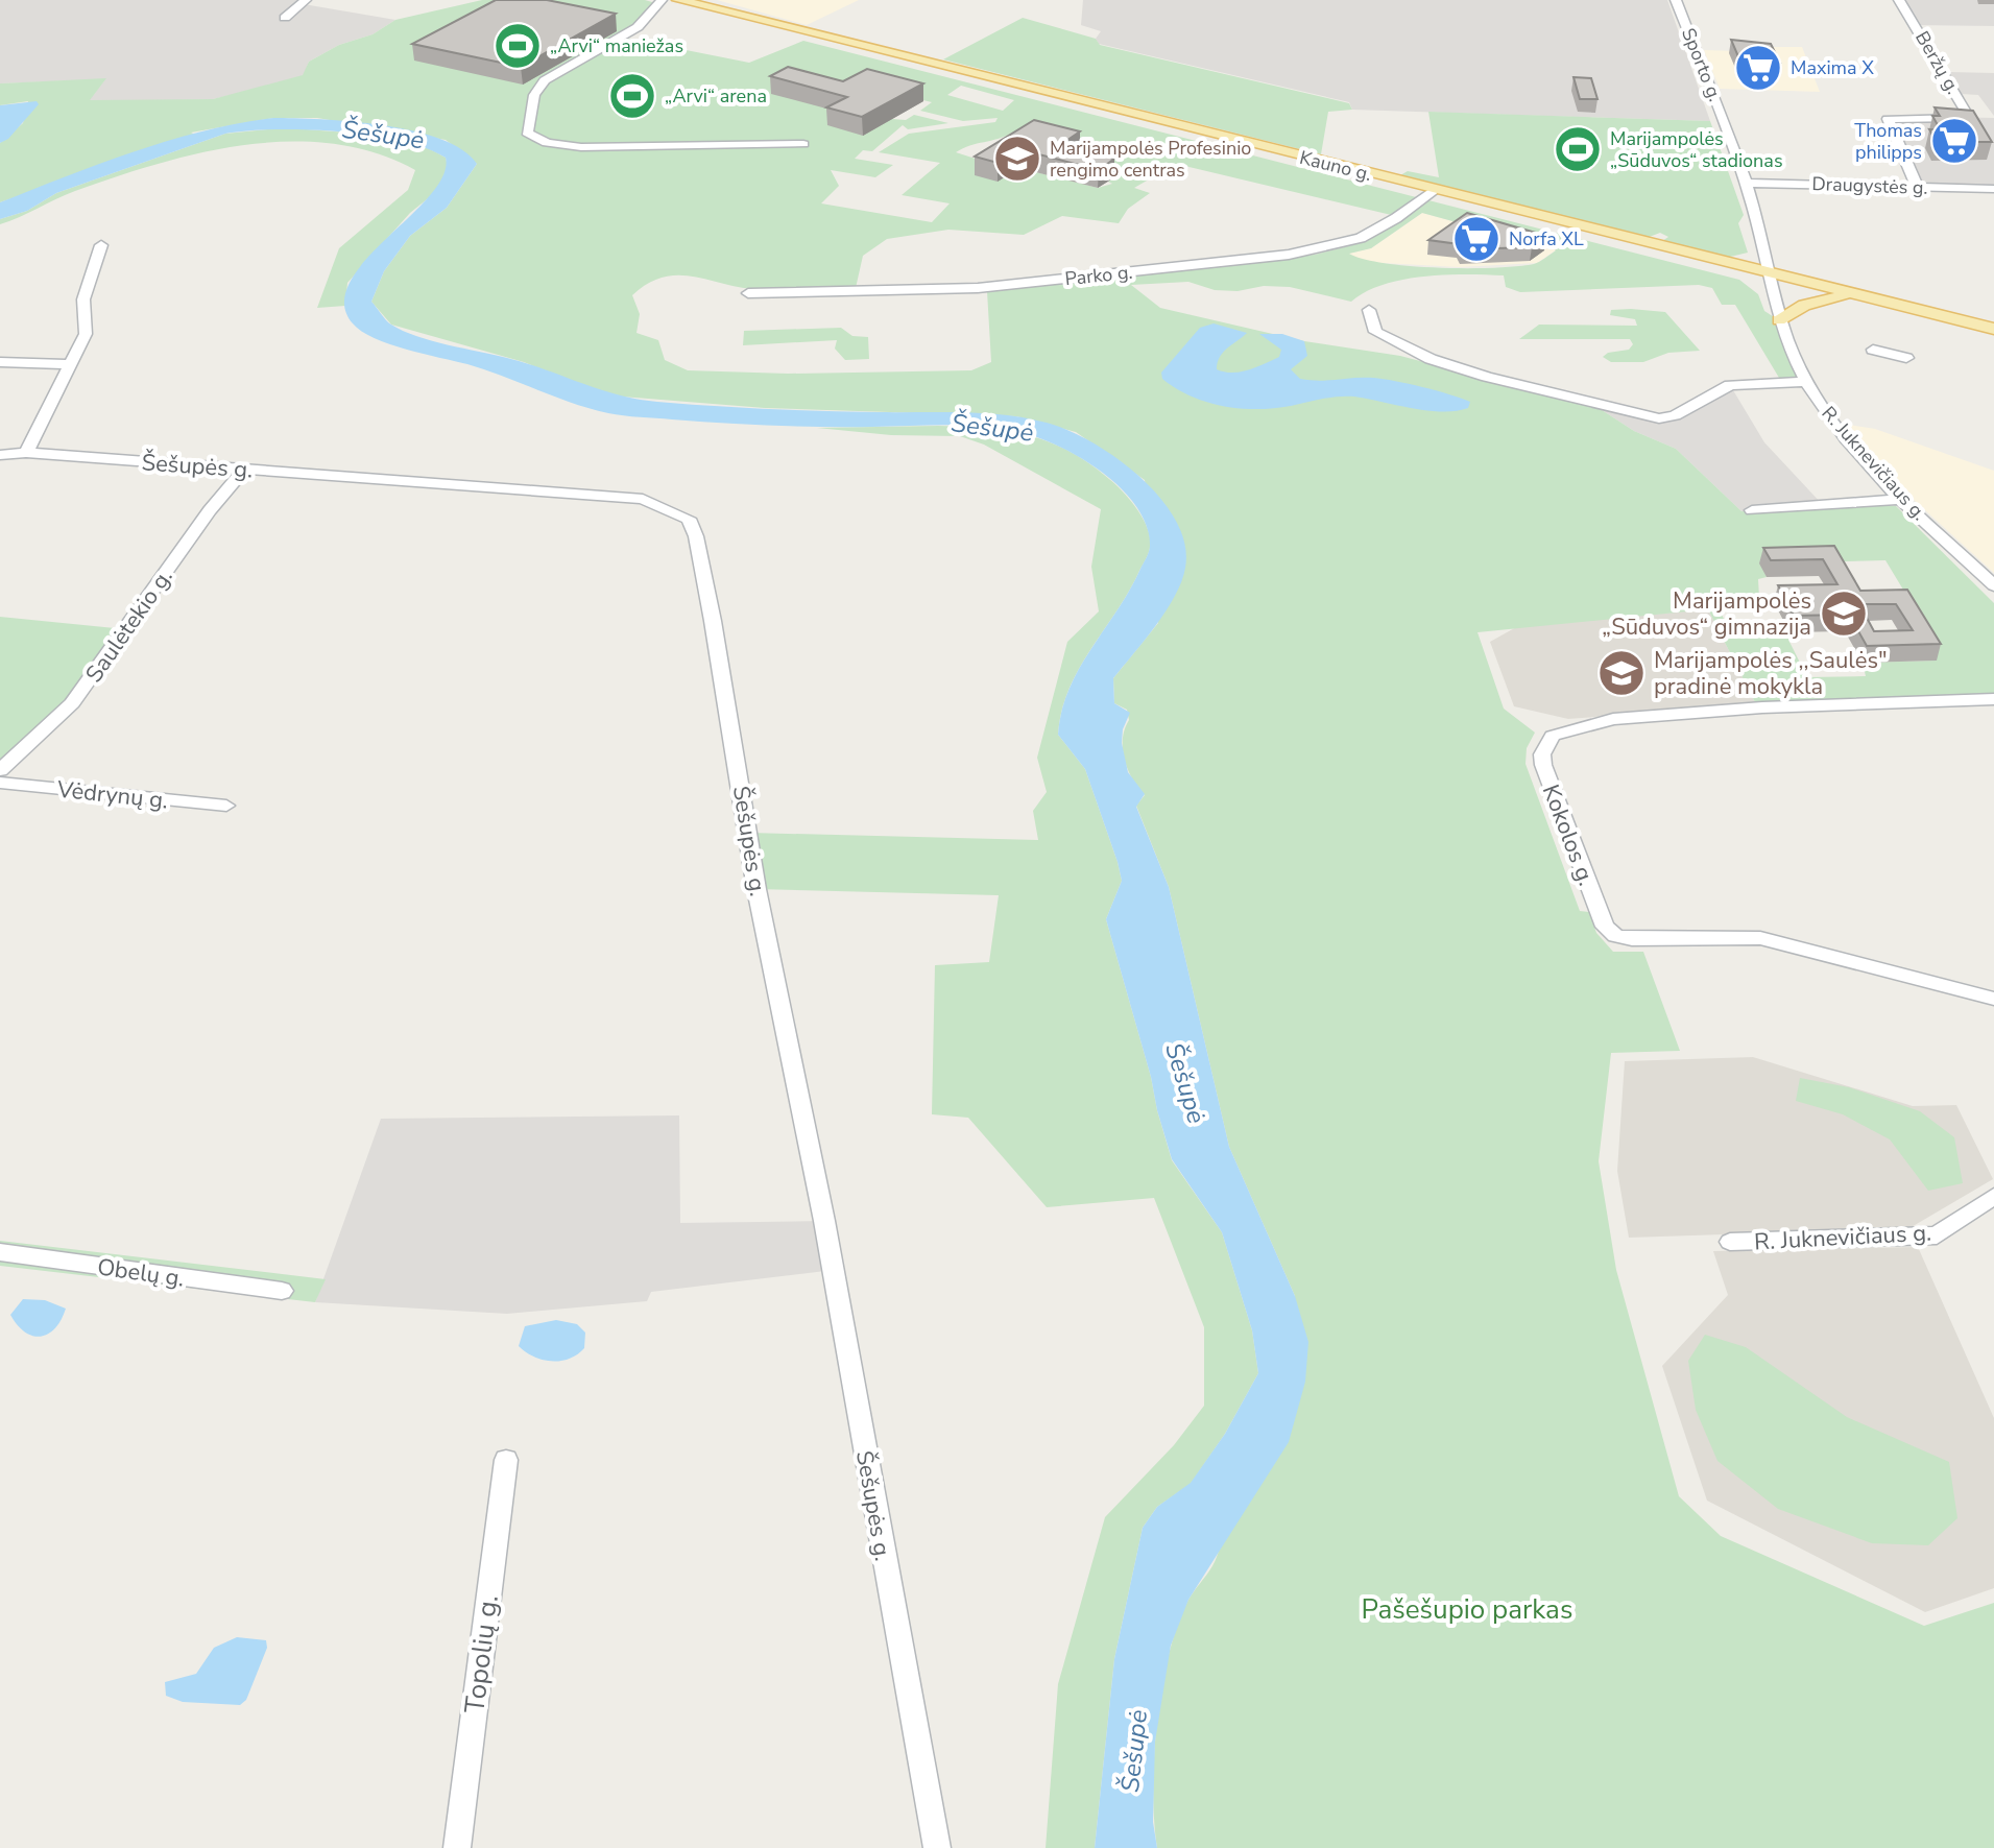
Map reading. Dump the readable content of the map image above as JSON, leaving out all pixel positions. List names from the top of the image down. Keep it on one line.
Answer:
{"streets":{"main road":["Kauno g."],"street":["Beržų g.","Sporto g.","Draugystės g.","Parko g.","R. Juknevičiaus g.","Šešupės g.","Saulėtekio g.","Vėdrynų g.","Kokolos g.","Obelų g.","Topolių g."]},"crossings":[["Beržų g.","Draugystės g."],["Sporto g.","Kauno g."],["Sporto g.","Draugystės g."],["Sporto g.","R. Juknevičiaus g."],["Kauno g.","Parko g."],["Kauno g.","R. Juknevičiaus g."],["Šešupės g.","Saulėtekio g."]],"water":["Šešupė"],"parks":["Pašešupio parkas"],"places":{"sports":["„Arvi“ maniežas","„Arvi“ arena","Marijampolės „Sūduvos“ stadionas"],"supermarket":["Maxima X","Thomas philipps","Norfa XL"],"school or university":["Marijampolės Profesinio rengimo centras","Marijampolės „Sūduvos“ gimnazija","Marijampolės ,,Saulės\" pradinė mokykla"]}}
